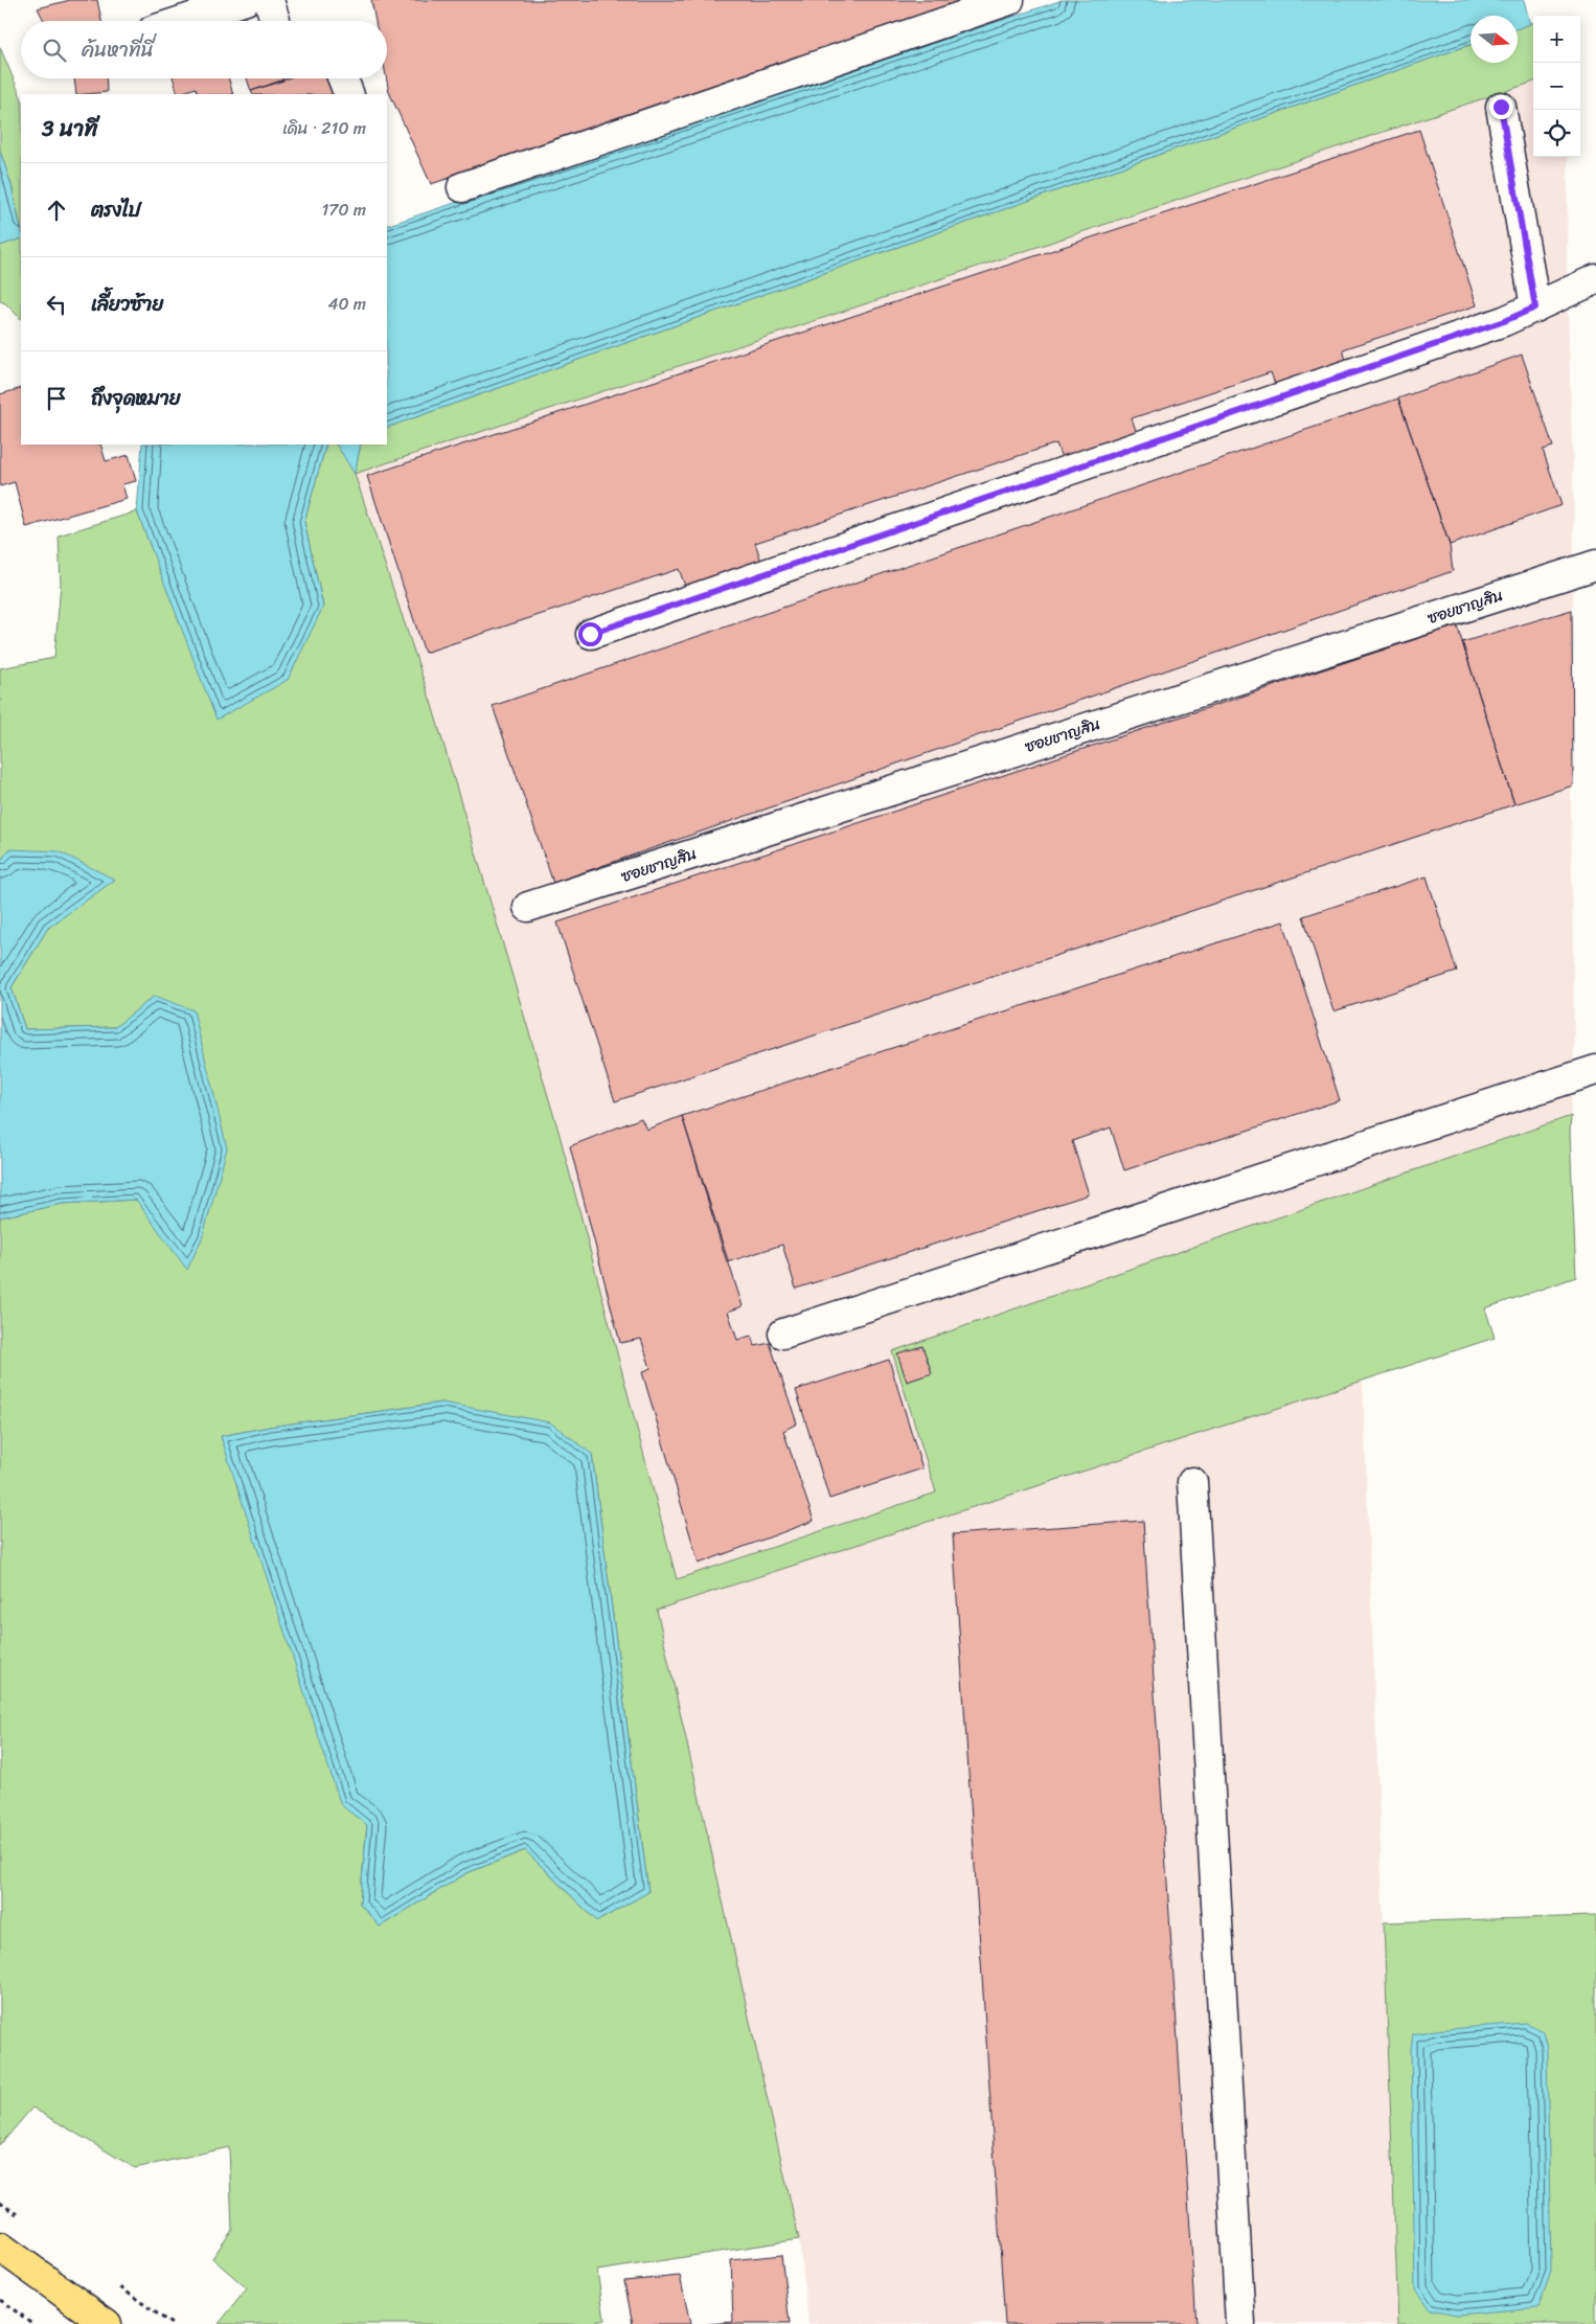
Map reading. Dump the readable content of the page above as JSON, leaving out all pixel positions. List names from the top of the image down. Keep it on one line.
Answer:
{"streets":{"lane":["ซอยชาญสิน"]},"north":"right","page":{"map_buttons":["+","−"],"search":"ค้นหาที่นี่","heading":["3 นาที","เดิน · 210 m"],"list":[["ตรงไป","170 m"],["เลี้ยวซ้าย","40 m"],"ถึงจุดหมาย"]}}
